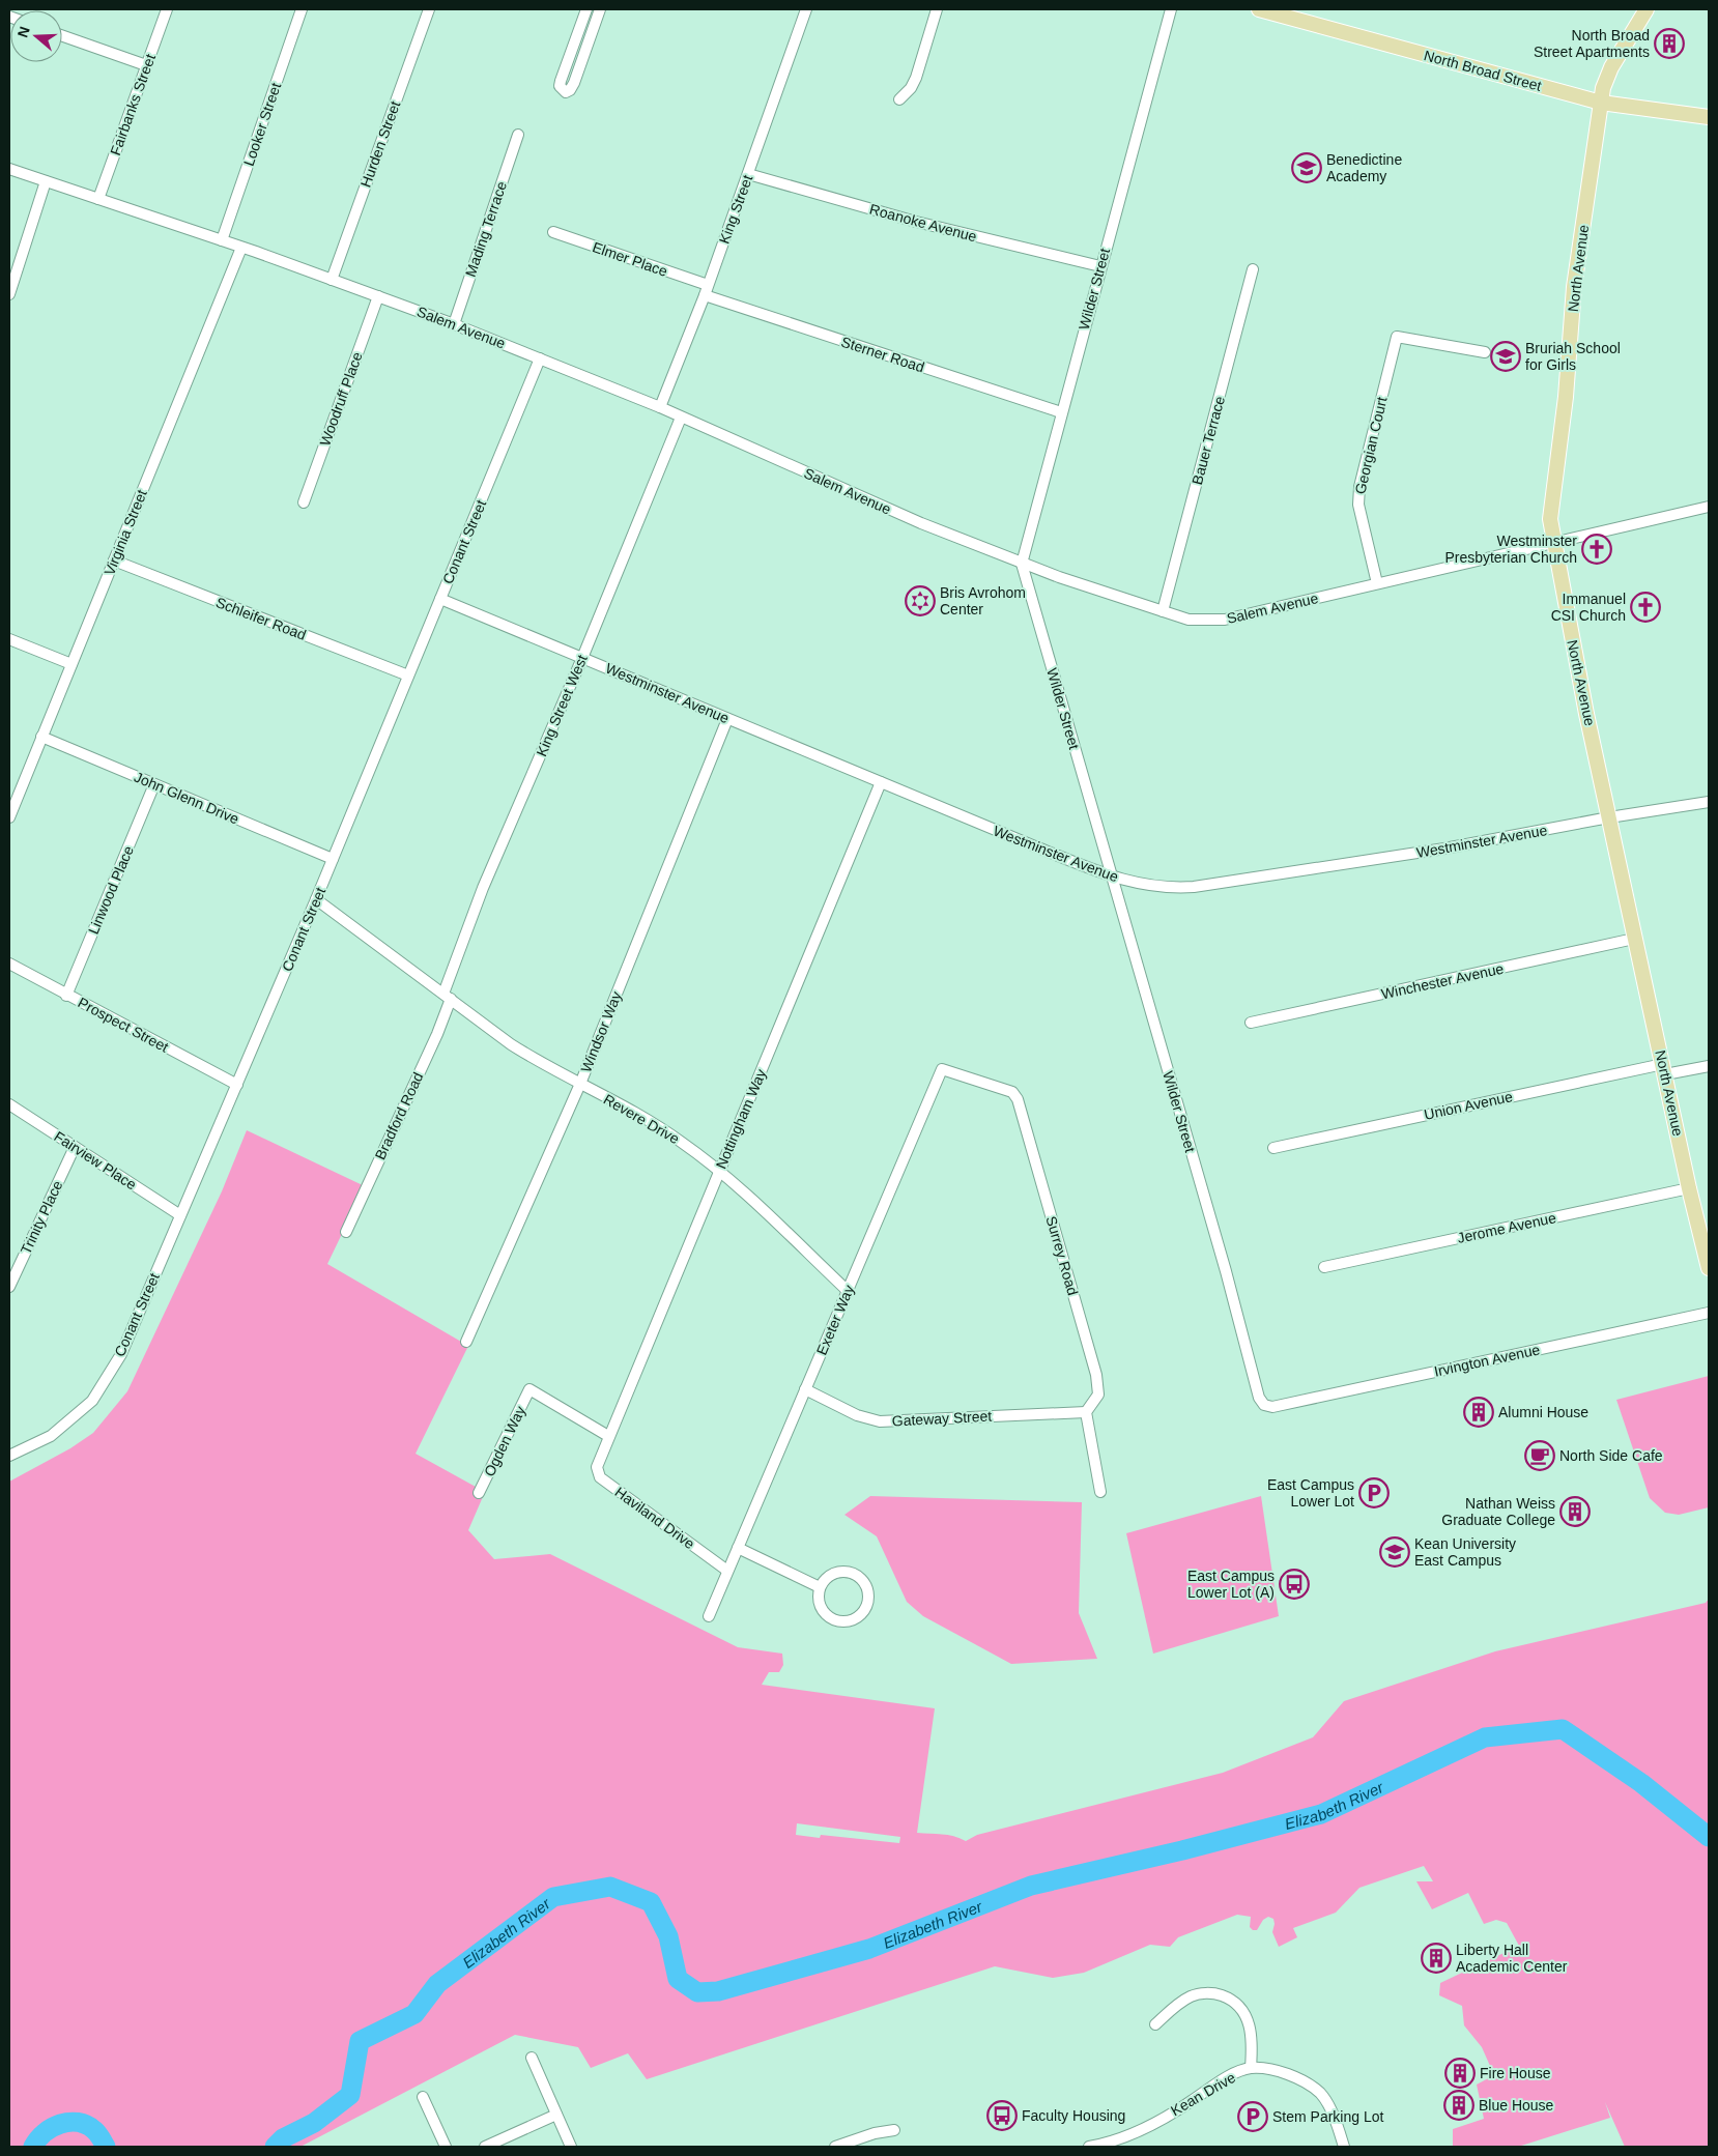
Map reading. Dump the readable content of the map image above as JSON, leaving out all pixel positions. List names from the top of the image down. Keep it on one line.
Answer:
{"streets":{"main road":["North Broad Street","North Avenue"],"street":["Fairbanks Street","Looker Street","Hurden Street","King Street","Roanoke Avenue","Mading Terrace","Elmer Place","Wilder Street","Salem Avenue","Sterner Road","Woodruff Place","Bauer Terrace","Georgian Court","Virginia Street","Conant Street","Schleifer Road","Westminster Avenue","King Street West","John Glenn Drive","Linwood Place","Winchester Avenue","Prospect Street","Windsor Way","Union Avenue","Bradford Road","Revere Drive","Nottingham Way","Fairview Place","Trinity Place","Jerome Avenue","Surrey Road","Exeter Way","Irvington Avenue","Gateway Street","Ogden Way","Haviland Drive","Kean Drive"]},"crossings":[["North Broad Street","North Avenue"],["Fairbanks Street","Salem Avenue"],["Looker Street","Salem Avenue"],["Hurden Street","Salem Avenue"],["King Street","Roanoke Avenue"],["King Street","Elmer Place"],["King Street","Salem Avenue"],["King Street","Sterner Road"],["Roanoke Avenue","Wilder Street"],["Mading Terrace","Salem Avenue"],["Elmer Place","Sterner Road"],["North Avenue","Salem Avenue"],["North Avenue","Westminster Avenue"],["North Avenue","Winchester Avenue"],["North Avenue","Union Avenue"],["North Avenue","Jerome Avenue"],["Wilder Street","Salem Avenue"],["Wilder Street","Sterner Road"],["Wilder Street","Westminster Avenue"],["Wilder Street","Irvington Avenue"],["Salem Avenue","Woodruff Place"],["Salem Avenue","Bauer Terrace"],["Salem Avenue","Georgian Court"],["Salem Avenue","Virginia Street"],["Salem Avenue","Conant Street"],["Salem Avenue","King Street West"],["Virginia Street","Schleifer Road"],["Virginia Street","John Glenn Drive"],["Conant Street","Schleifer Road"],["Conant Street","Westminster Avenue"],["Conant Street","John Glenn Drive"],["Conant Street","Prospect Street"],["Conant Street","Revere Drive"],["Conant Street","Fairview Place"],["Westminster Avenue","King Street West"],["Westminster Avenue","Windsor Way"],["Westminster Avenue","Nottingham Way"],["King Street West","Bradford Road"],["King Street West","Revere Drive"],["John Glenn Drive","Linwood Place"],["Linwood Place","Prospect Street"],["Windsor Way","Revere Drive"],["Bradford Road","Revere Drive"],["Revere Drive","Nottingham Way"],["Revere Drive","Exeter Way"],["Nottingham Way","Ogden Way"],["Nottingham Way","Haviland Drive"],["Fairview Place","Trinity Place"],["Surrey Road","Exeter Way"],["Surrey Road","Gateway Street"],["Exeter Way","Gateway Street"],["Exeter Way","Haviland Drive"]],"water":["Elizabeth River"],"places":{"building":["North Broad Street Apartments","Alumni House","Nathan Weiss Graduate College","Liberty Hall Academic Center","Fire House","Blue House"],"school or university":["Benedictine Academy","Bruriah School for Girls","Kean University East Campus"],"church":["Westminster Presbyterian Church","Immanuel CSI Church"],"synagogue":["Bris Avrohom Center"],"cafe":["North Side Cafe"],"parking":["East Campus Lower Lot","Stem Parking Lot"],"bus stop":["East Campus Lower Lot (A)","Faculty Housing"]},"north":"left"}
